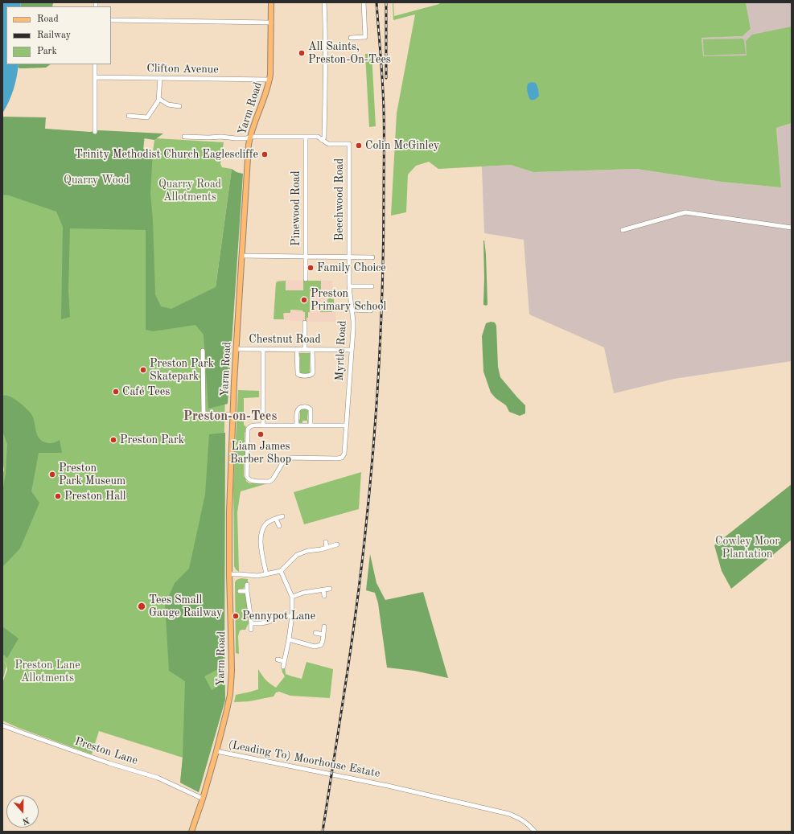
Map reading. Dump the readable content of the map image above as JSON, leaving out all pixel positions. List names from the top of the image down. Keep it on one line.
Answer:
{"streets":{"main road":["Yarm Road"],"street":["Clifton Avenue","Beechwood Road","Pinewood Road","Chestnut Road","Myrtle Road","Preston Lane","(Leading To) Moorhouse Estate"]},"crossings":[["Clifton Avenue","Yarm Road"],["Yarm Road","Chestnut Road"],["Yarm Road","Preston Lane"],["Yarm Road","(Leading To) Moorhouse Estate"],["Beechwood Road","Myrtle Road"],["Chestnut Road","Myrtle Road"]],"districts":["Preston-on-Tees"],"parks":["Quarry Wood","Quarry Road Allotments","Cowley Moor Plantation","Preston Lane Allotments"],"places":["All Saints, Preston-On-Tees","Colin McGinley","Trinity Methodist Church Eaglescliffe","Family Choice","Preston Primary School","Preston Park Skatepark","Café Tees","Liam James Barber Shop","Preston Park","Preston Park Museum","Preston Hall","Tees Small Gauge Railway","Pennypot Lane"],"legend":["Road","Railway","Park"],"north":"bottom"}
